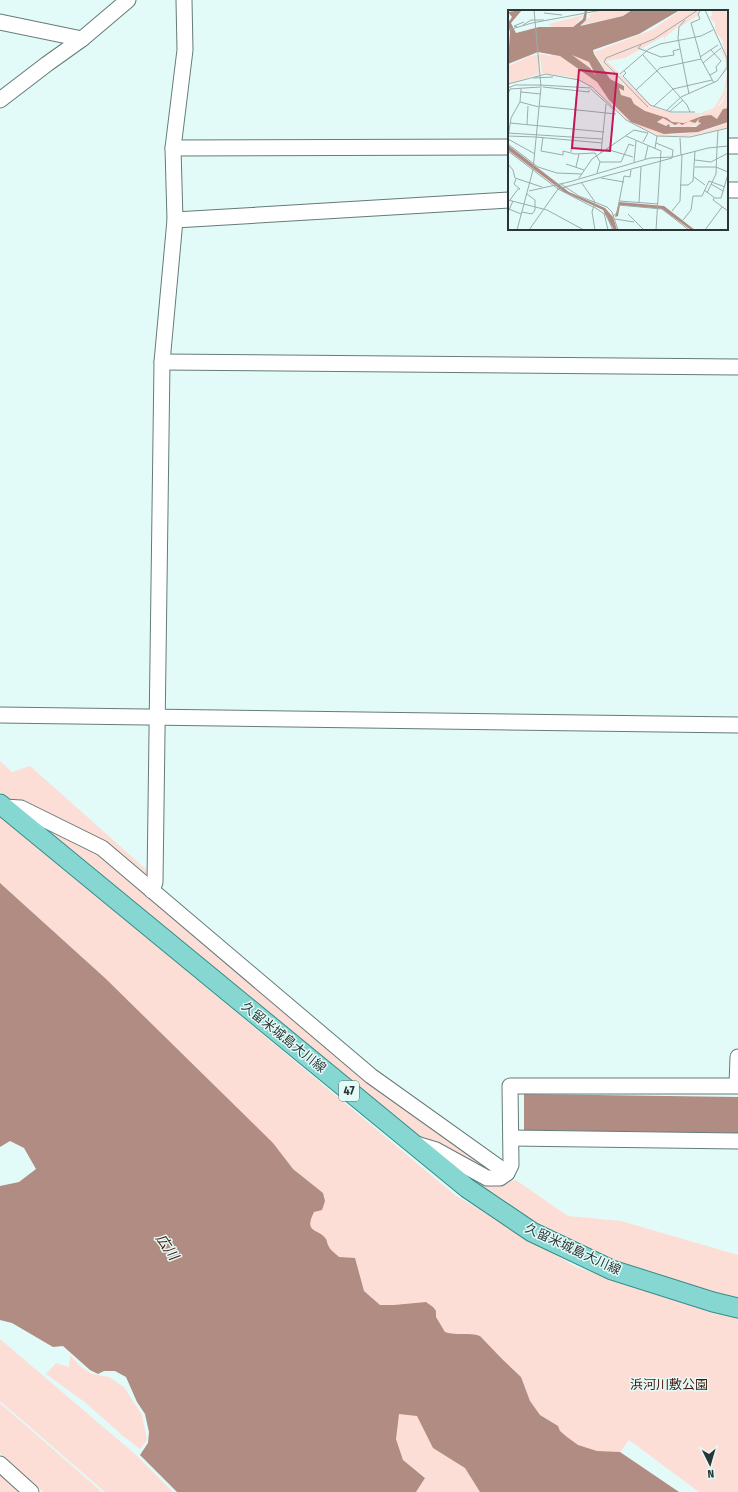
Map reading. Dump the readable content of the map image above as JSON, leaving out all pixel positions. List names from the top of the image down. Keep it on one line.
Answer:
{"streets":{"main road":["久留米城島大川線","47"]},"water":["広川"],"parks":["浜河川敷公園"],"north":"bottom"}
